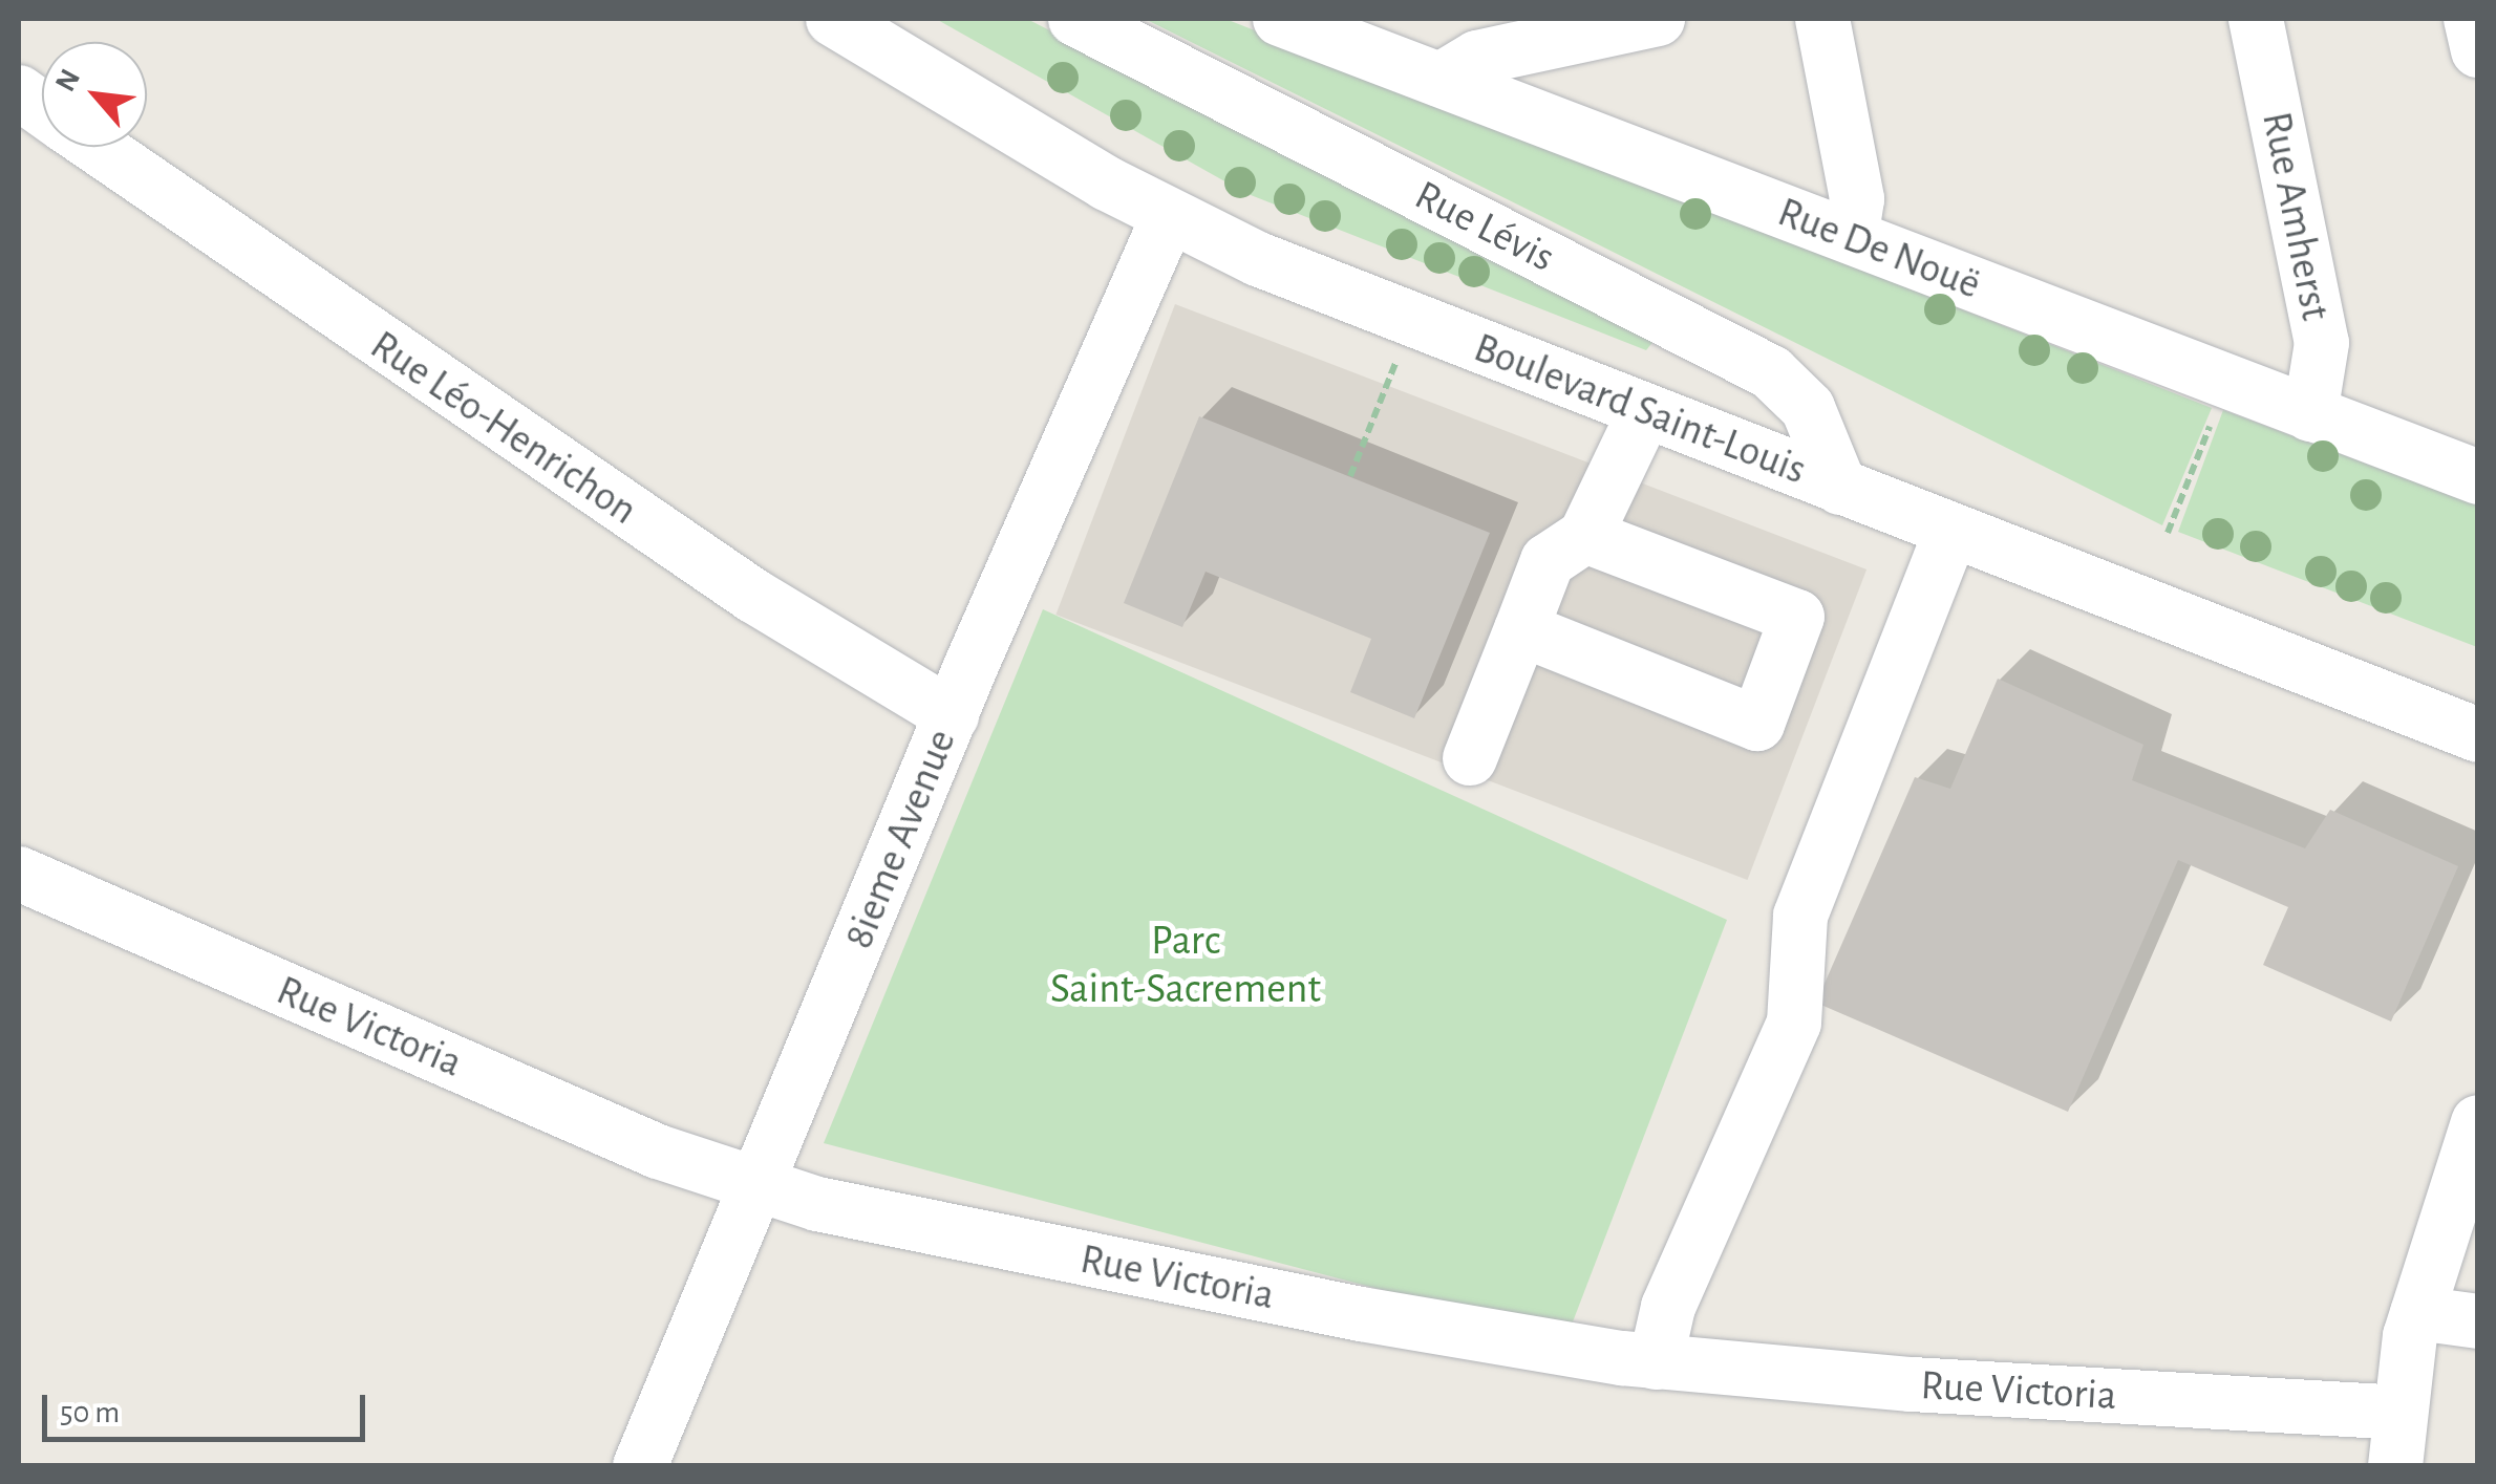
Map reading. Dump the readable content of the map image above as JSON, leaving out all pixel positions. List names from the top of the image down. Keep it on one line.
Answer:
{"streets":{"street":["Rue Amherst","Rue Lévis","Rue De Nouë","Boulevard Saint-Louis","Rue Léo-Henrichon","8ieme Avenue","Rue Victoria"]},"crossings":[["Rue Amherst","Rue De Nouë"],["Rue Lévis","Boulevard Saint-Louis"],["Boulevard Saint-Louis","8ieme Avenue"],["Rue Léo-Henrichon","8ieme Avenue"],["8ieme Avenue","Rue Victoria"]],"parks":["Parc Saint-Sacrement"],"scale_bar":"50 m","north":"top left"}
